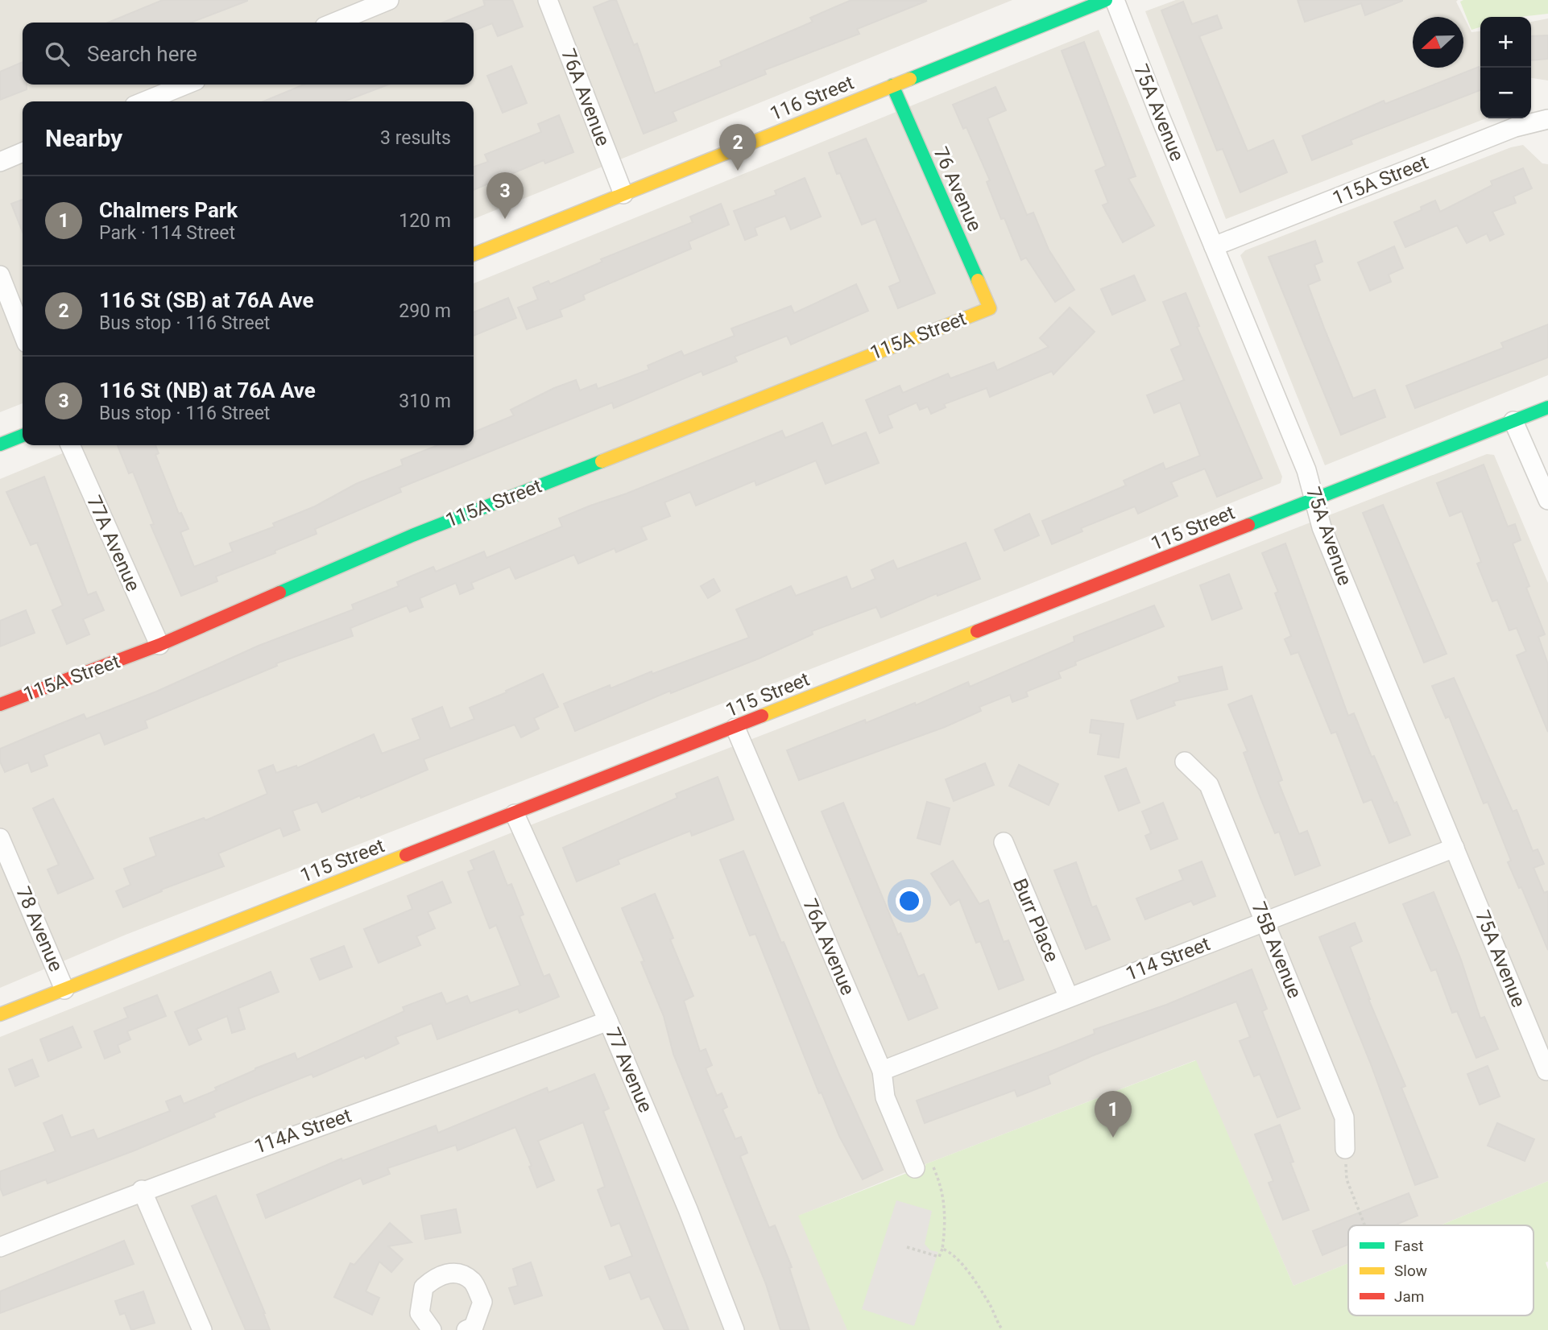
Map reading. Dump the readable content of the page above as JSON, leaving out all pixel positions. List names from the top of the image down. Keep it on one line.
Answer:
{"streets":{"street":["76A Avenue","116 Street","75A Avenue","115A Street","76 Avenue","115 Street","77A Avenue","Burr Place","78 Avenue","75B Avenue","114 Street","77 Avenue","114A Street"]},"crossings":[["76A Avenue","116 Street"],["76A Avenue","115 Street"],["76A Avenue","114 Street"],["116 Street","76 Avenue"],["75A Avenue","115A Street"],["75A Avenue","115 Street"],["75A Avenue","114 Street"],["115A Street","76 Avenue"],["115A Street","77A Avenue"],["115 Street","78 Avenue"],["115 Street","77 Avenue"],["Burr Place","114 Street"],["75B Avenue","114 Street"],["77 Avenue","114A Street"]],"legend":["Fast","Slow","Jam"],"north":"left","page":{"map_buttons":["+","−"],"search":"Search here","heading":["Nearby","3 results"],"pins":["2","3","1"],"list":[{"mark":"1","name":"Chalmers Park","note":"Park · 114 Street","value":"120 m"},{"mark":"2","name":"116 St (SB) at 76A Ave","note":"Bus stop · 116 Street","value":"290 m"},{"mark":"3","name":"116 St (NB) at 76A Ave","note":"Bus stop · 116 Street","value":"310 m"}]}}
